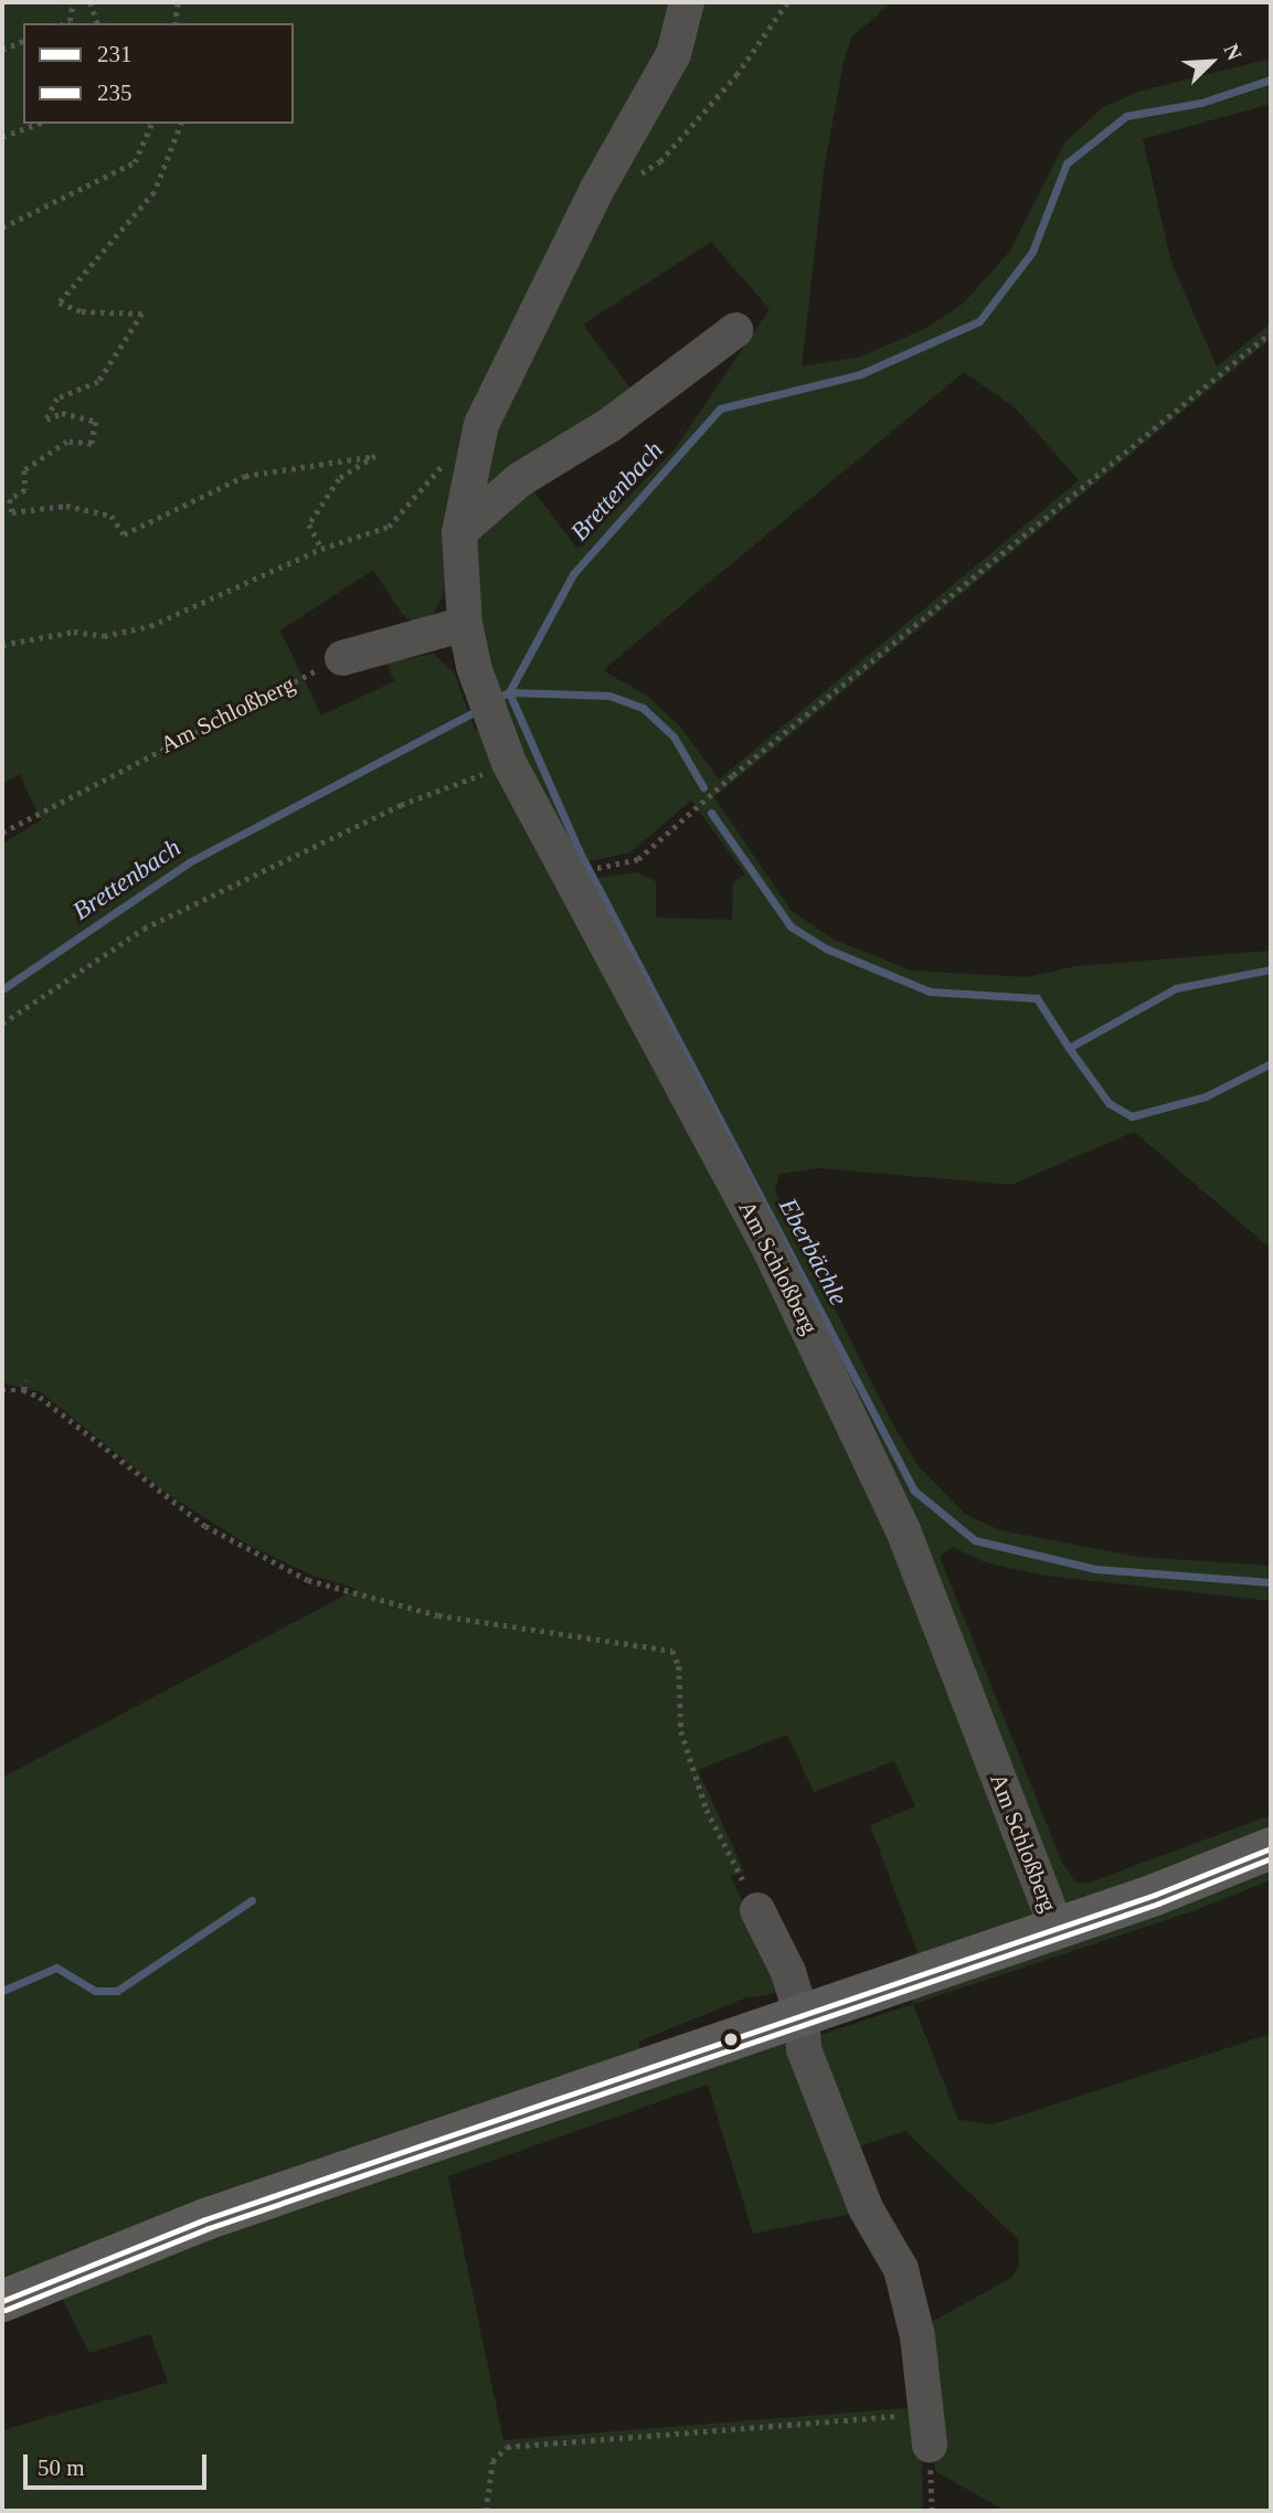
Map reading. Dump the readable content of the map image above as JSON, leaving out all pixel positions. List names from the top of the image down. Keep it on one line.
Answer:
{"streets":{"street":["Am Schloßberg"]},"water":["Brettenbach","Eberbächle"],"lines":["transit line 231","transit line 235"],"legend":["231","235"],"scale_bar":"50 m","north":"top right"}
